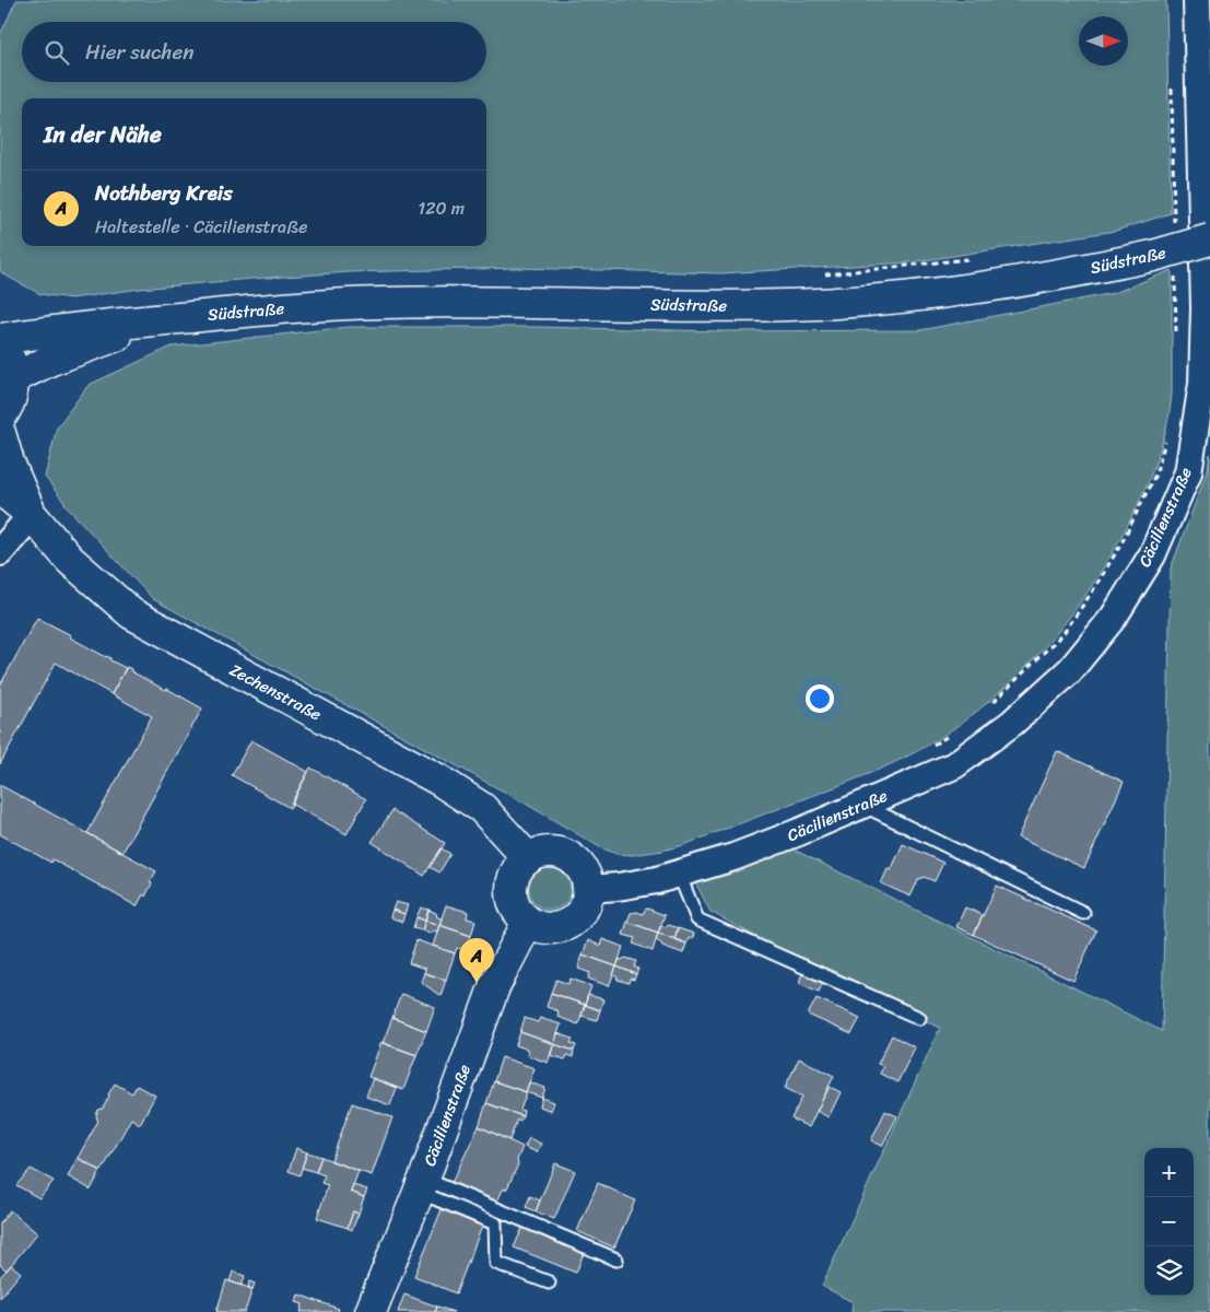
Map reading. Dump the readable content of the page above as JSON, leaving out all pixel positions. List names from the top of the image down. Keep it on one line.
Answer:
{"streets":{"main road":["Südstraße","Cäcilienstraße","Zechenstraße"]},"crossings":[["Cäcilienstraße","Zechenstraße"]],"north":"right","page":{"search":"Hier suchen","heading":"In der Nähe","list":[{"mark":"A","name":"Nothberg Kreis","note":"Haltestelle · Cäcilienstraße","value":"120 m"}],"pins":"A","map_buttons":["+","−"]}}
